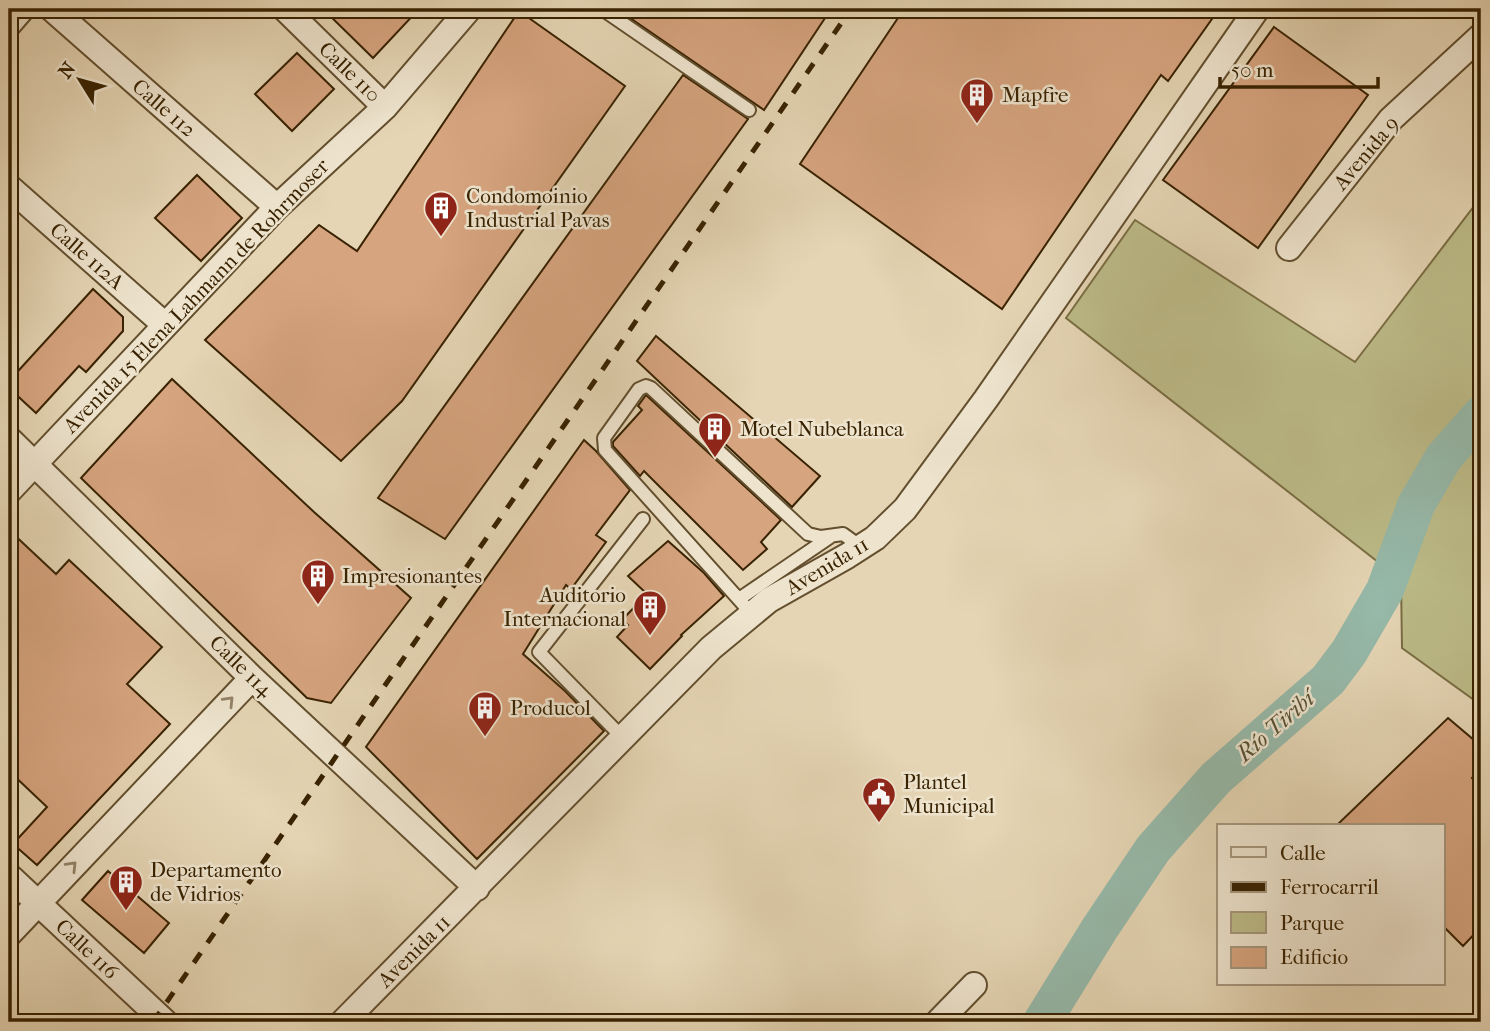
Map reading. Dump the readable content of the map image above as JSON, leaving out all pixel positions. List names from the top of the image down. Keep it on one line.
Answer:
{"streets":{"street":["Calle 110","Calle 112","Avenida 9","Calle 112A","Avenida 15 Elena Lahmann de Rohrmoser","Avenida 11","Calle 114","Calle 116"]},"crossings":[["Calle 110","Avenida 15 Elena Lahmann de Rohrmoser"],["Calle 112","Avenida 15 Elena Lahmann de Rohrmoser"],["Calle 112A","Avenida 15 Elena Lahmann de Rohrmoser"],["Avenida 15 Elena Lahmann de Rohrmoser","Calle 114"],["Avenida 11","Calle 114"]],"water":["Río Tiribí"],"places":{"building":["Mapfre","Condomoinio Industrial Pavas","Motel Nubeblanca","Impresionantes","Auditorio Internacional","Producol","Departamento de Vidrios"],"public building":["Plantel Municipal"]},"legend":["Calle","Ferrocarril","Parque","Edificio"],"scale_bar":"50 m","north":"top left"}
